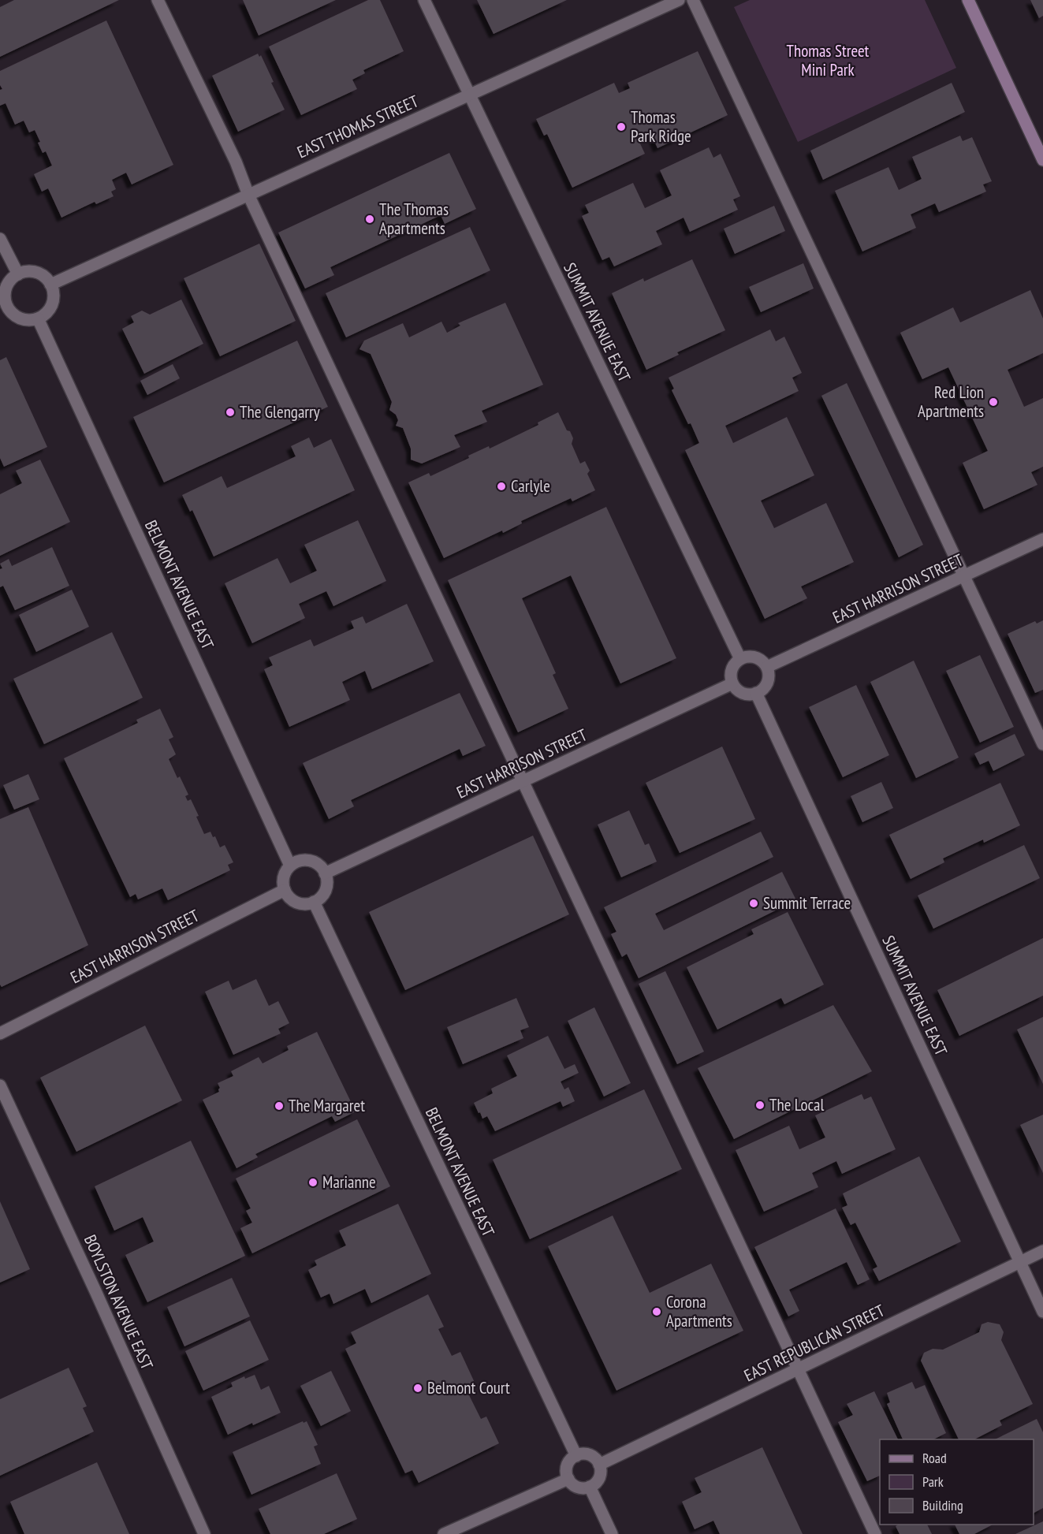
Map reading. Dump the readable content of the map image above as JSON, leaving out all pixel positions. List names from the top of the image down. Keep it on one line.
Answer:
{"streets":{"street":["EAST THOMAS STREET","SUMMIT AVENUE EAST","BELMONT AVENUE EAST","EAST HARRISON STREET","BOYLSTON AVENUE EAST","EAST REPUBLICAN STREET"]},"crossings":[["EAST THOMAS STREET","SUMMIT AVENUE EAST"],["EAST THOMAS STREET","BELMONT AVENUE EAST"],["SUMMIT AVENUE EAST","EAST HARRISON STREET"],["SUMMIT AVENUE EAST","EAST REPUBLICAN STREET"],["BELMONT AVENUE EAST","EAST HARRISON STREET"],["BELMONT AVENUE EAST","EAST REPUBLICAN STREET"]],"parks":["Thomas Street Mini Park"],"places":["Thomas Park Ridge","The Thomas Apartments","Red Lion Apartments","The Glengarry","Carlyle","Summit Terrace","The Local","The Margaret","Marianne","Corona Apartments","Belmont Court"],"legend":["Road","Park","Building"]}
